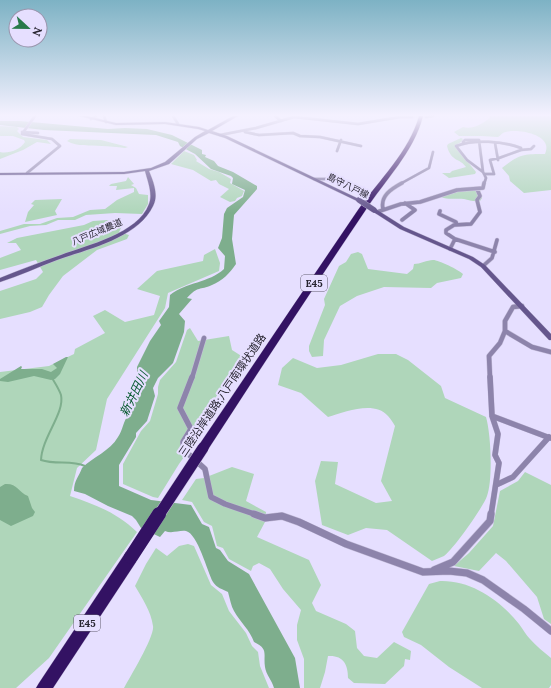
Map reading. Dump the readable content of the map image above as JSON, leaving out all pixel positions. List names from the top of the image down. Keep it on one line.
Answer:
{"streets":{"highway":["E45","三陸沿岸道路;八戸南環状道路"],"main road":["島守八戸線","八戸広域農道"]},"water":["新井田川"],"north":"right"}
